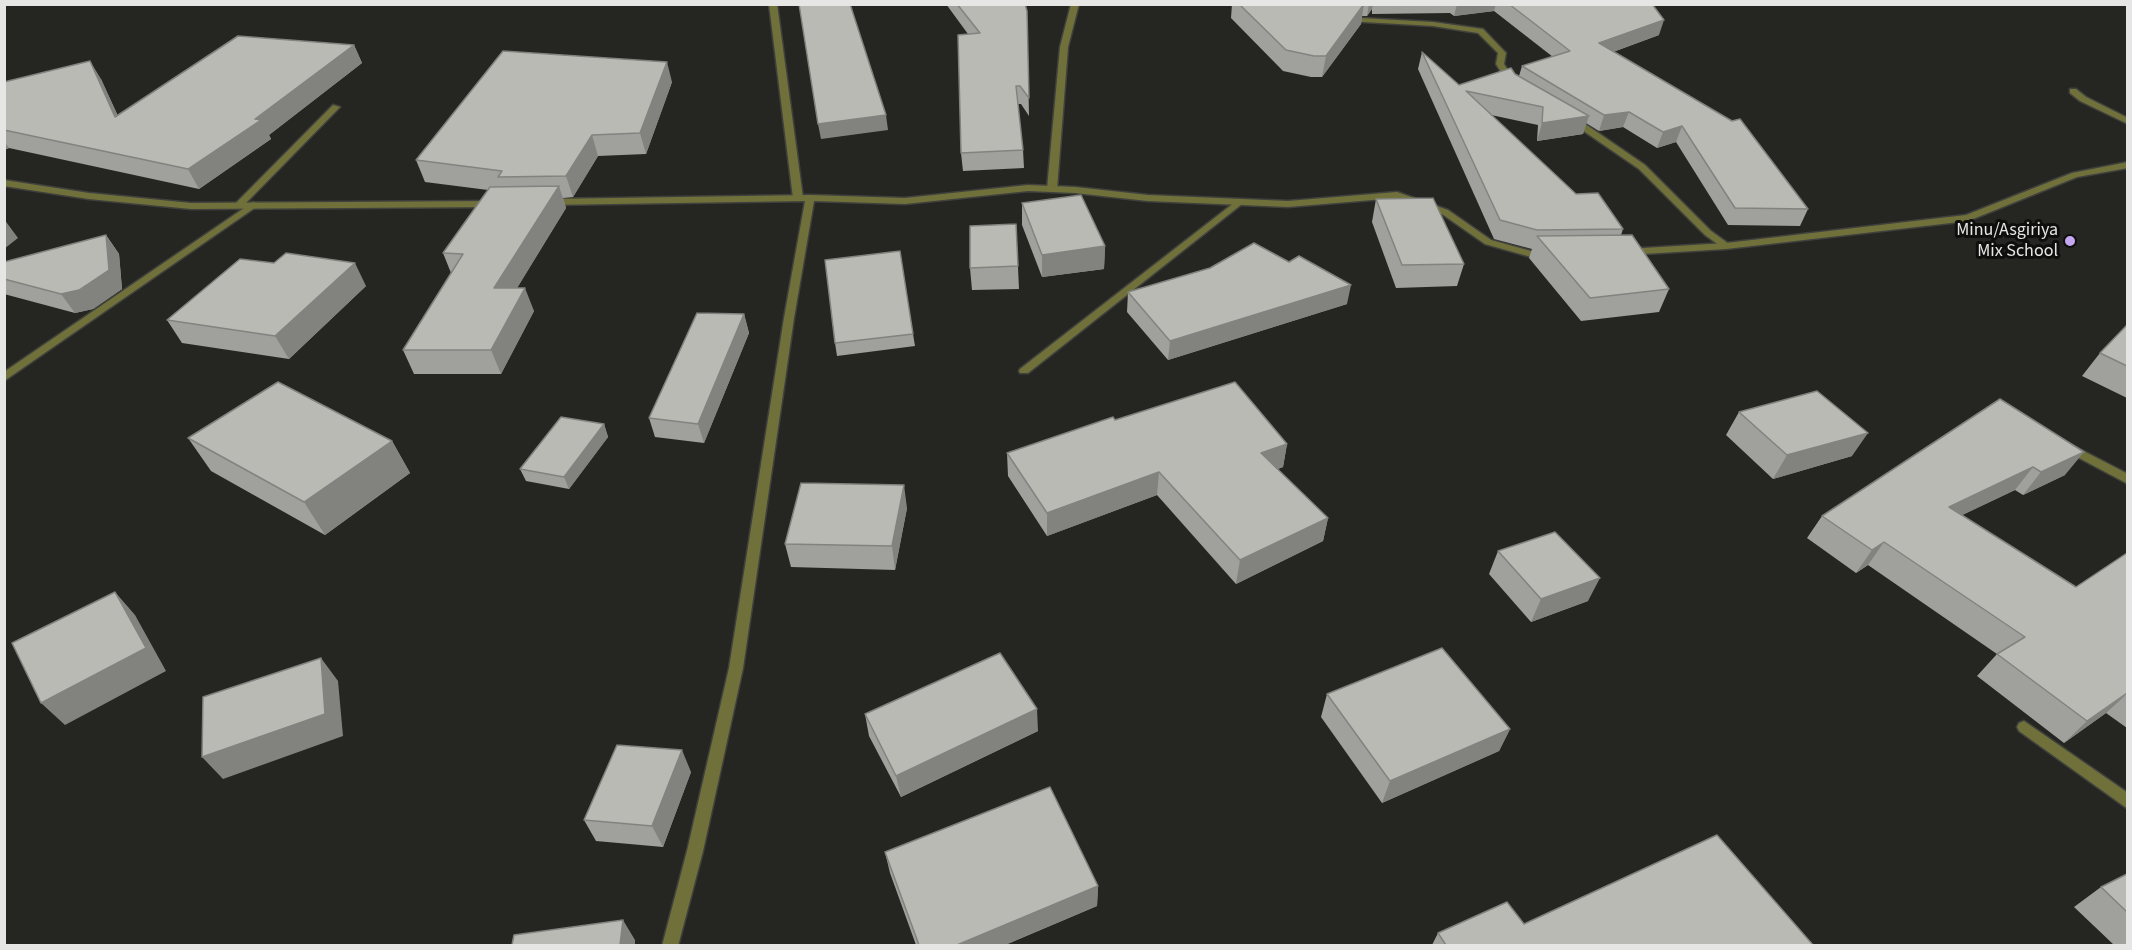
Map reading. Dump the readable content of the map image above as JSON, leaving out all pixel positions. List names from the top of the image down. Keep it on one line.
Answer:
{"places":["Minu/Asgiriya Mix School"]}
